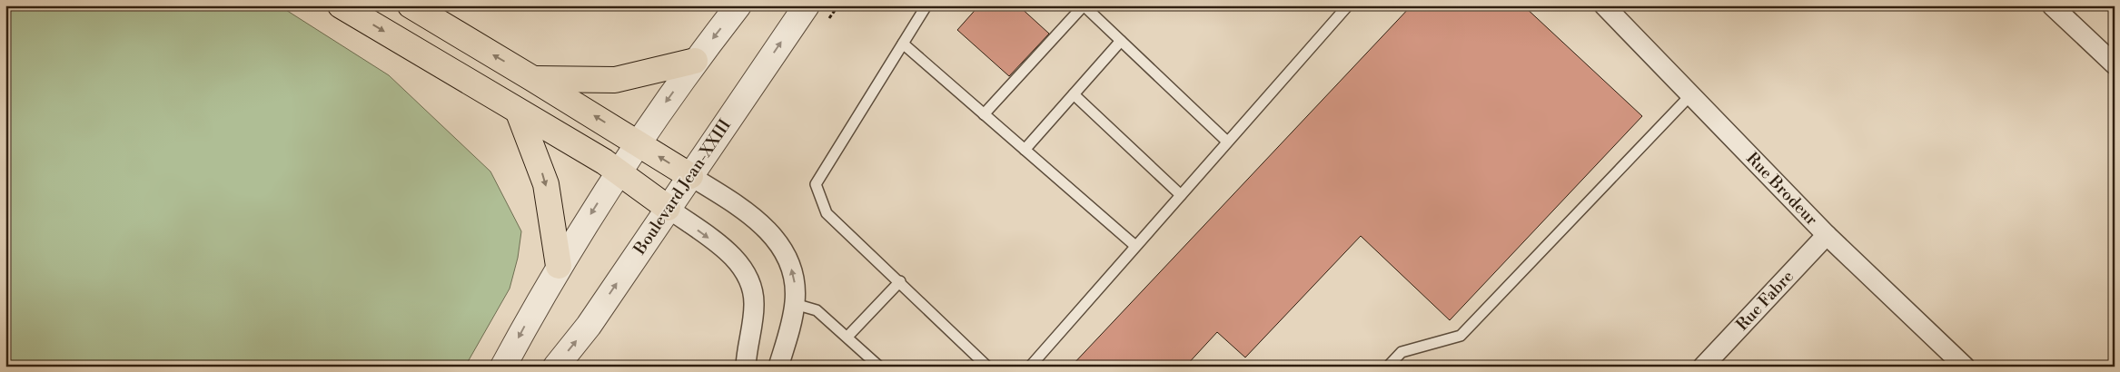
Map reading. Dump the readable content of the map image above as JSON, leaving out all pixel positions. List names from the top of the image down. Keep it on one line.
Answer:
{"streets":{"street":["Boulevard Jean-XXIII","Rue Brodeur","Rue Fabre"]},"crossings":[["Rue Brodeur","Rue Fabre"]]}
